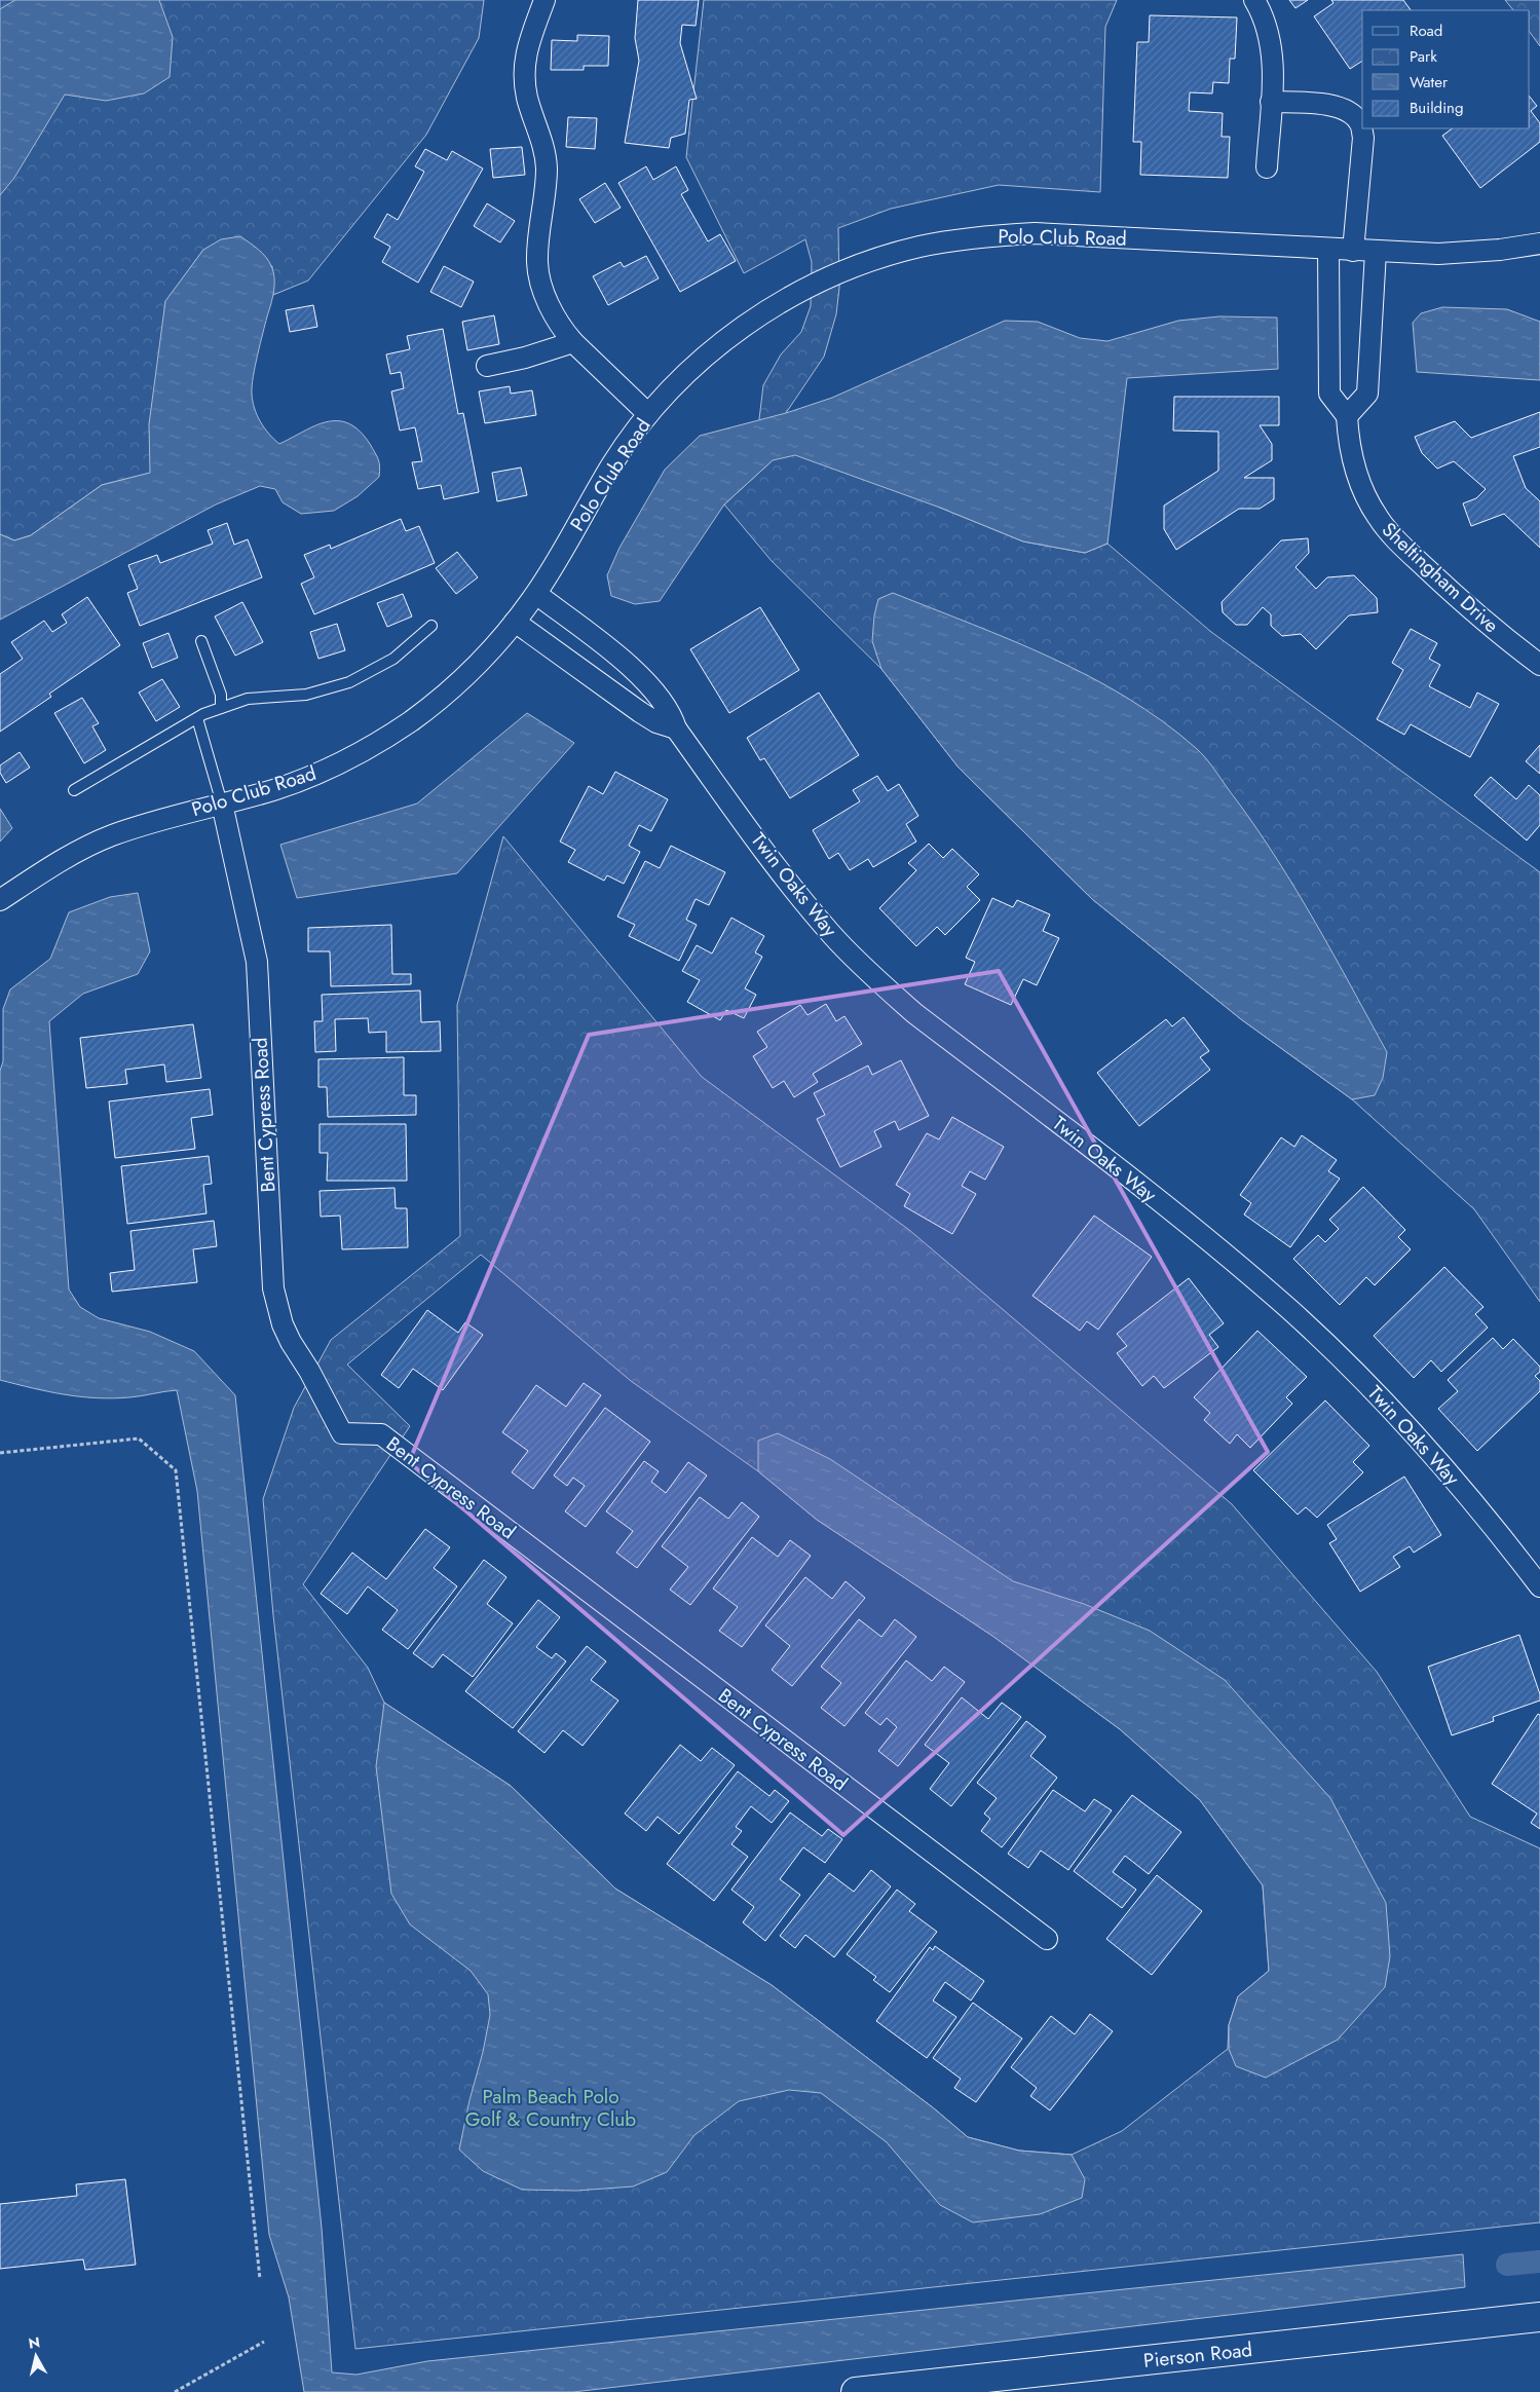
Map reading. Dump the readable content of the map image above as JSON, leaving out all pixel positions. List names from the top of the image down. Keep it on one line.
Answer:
{"streets":{"street":["Polo Club Road","Sheltingham Drive","Twin Oaks Way","Bent Cypress Road","Pierson Road"]},"crossings":[["Polo Club Road","Twin Oaks Way"],["Polo Club Road","Bent Cypress Road"]],"parks":["Palm Beach Polo Golf & Country Club"],"legend":["Road","Park","Water","Building"],"north":"top"}
